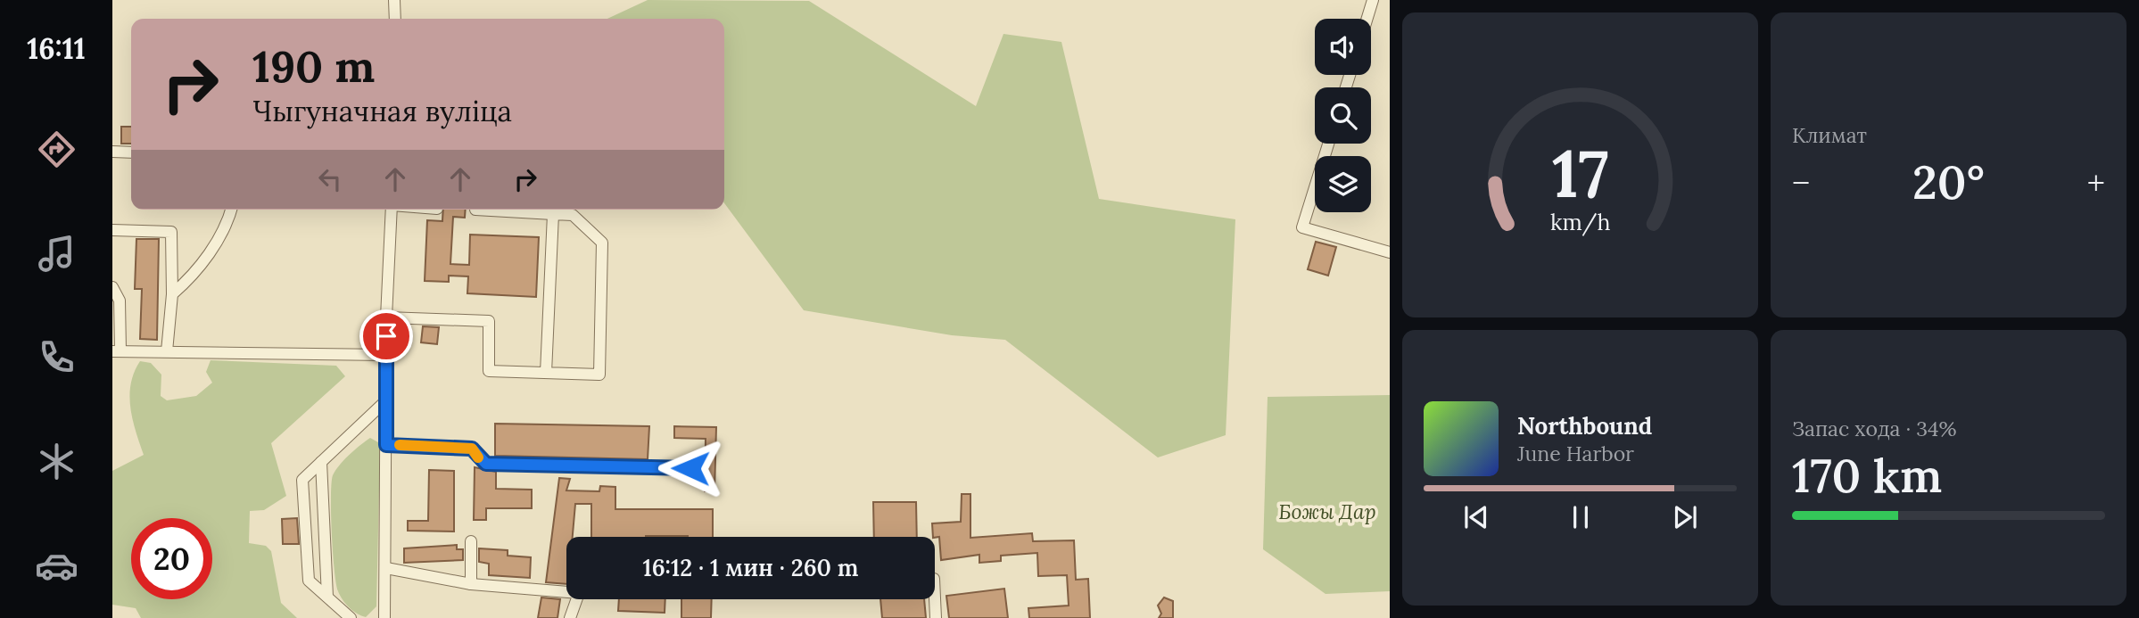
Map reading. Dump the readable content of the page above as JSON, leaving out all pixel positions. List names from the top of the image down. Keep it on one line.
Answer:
{"parks":["Божы Дар"],"page":{"tabs":"16:11","tile":["Климат",["Запас хода · 34%","170 km"]],"turn":["190 m","Чыгуначная вуліца"],"heat":["−","20°","+"],"song":["Northbound","June Harbor"],"limit":"20","trip":"16:12 · 1 мин · 260 m","gauge":["17","km/h"]}}
